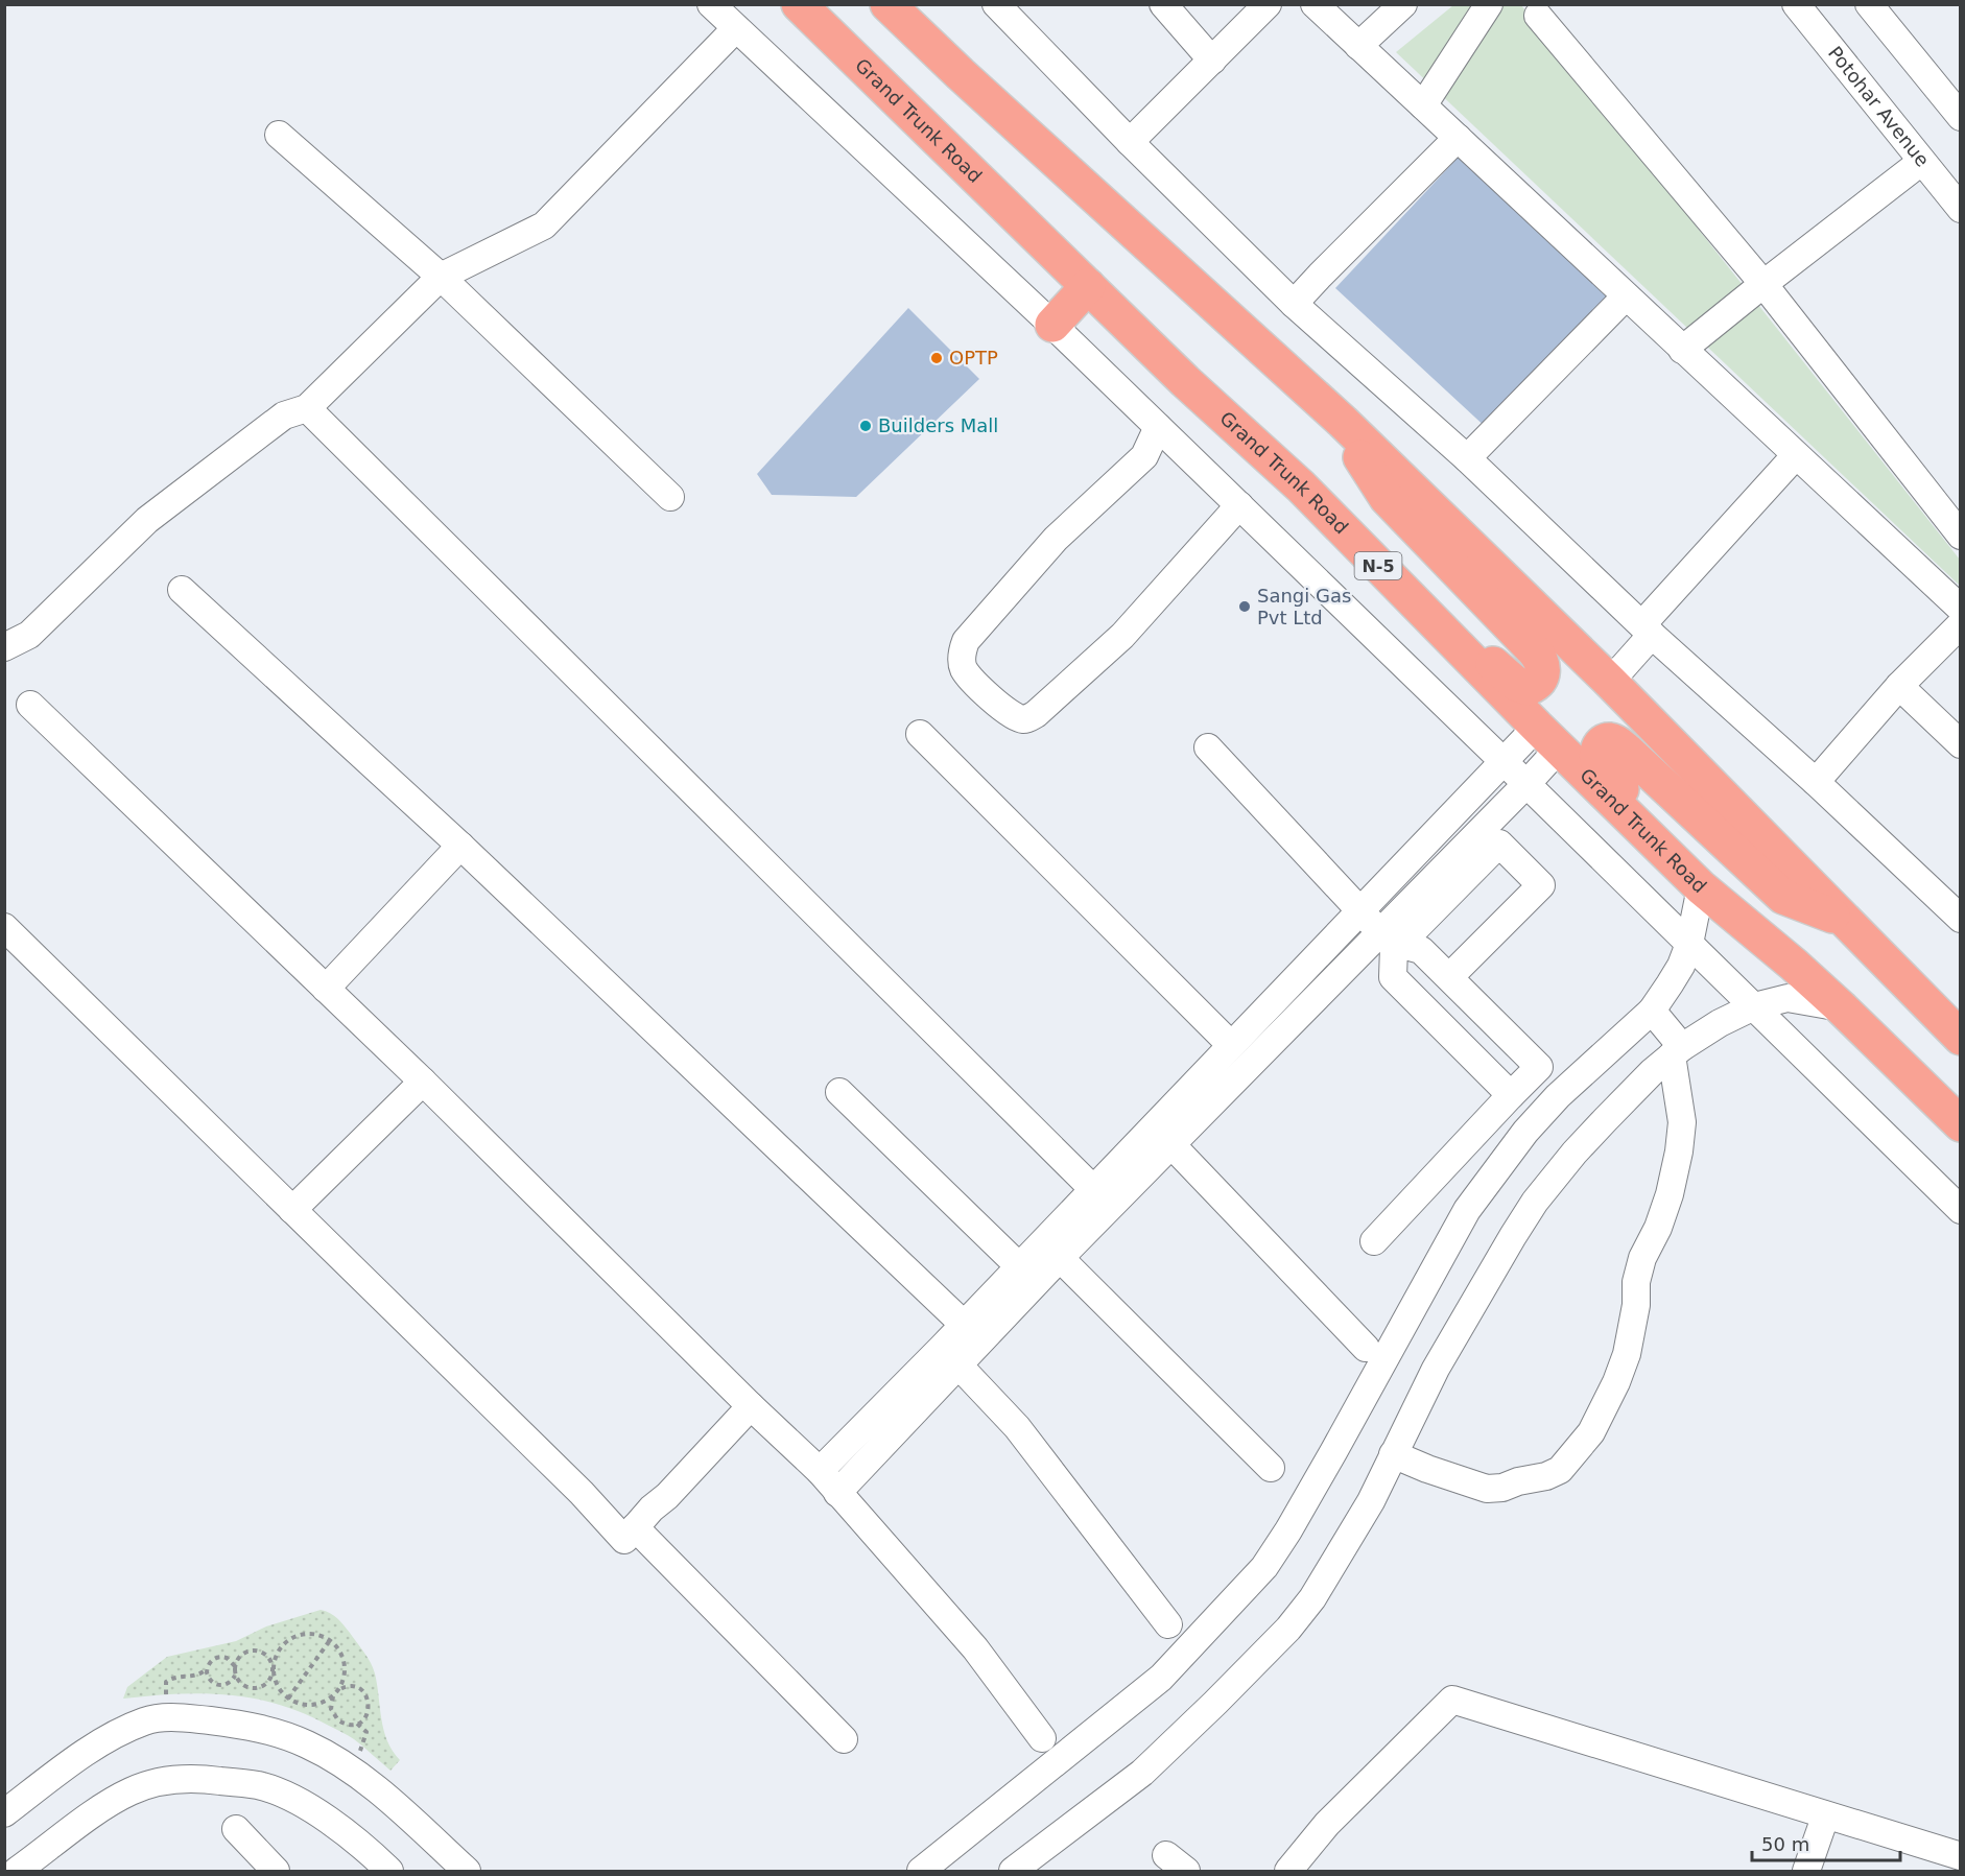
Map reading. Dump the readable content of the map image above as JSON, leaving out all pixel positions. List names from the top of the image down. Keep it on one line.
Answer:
{"streets":{"highway":["Grand Trunk Road","N-5"],"street":["Potohar Avenue"]},"places":["OPTP","Builders Mall","Sangi Gas Pvt Ltd"],"scale_bar":"50 m"}
